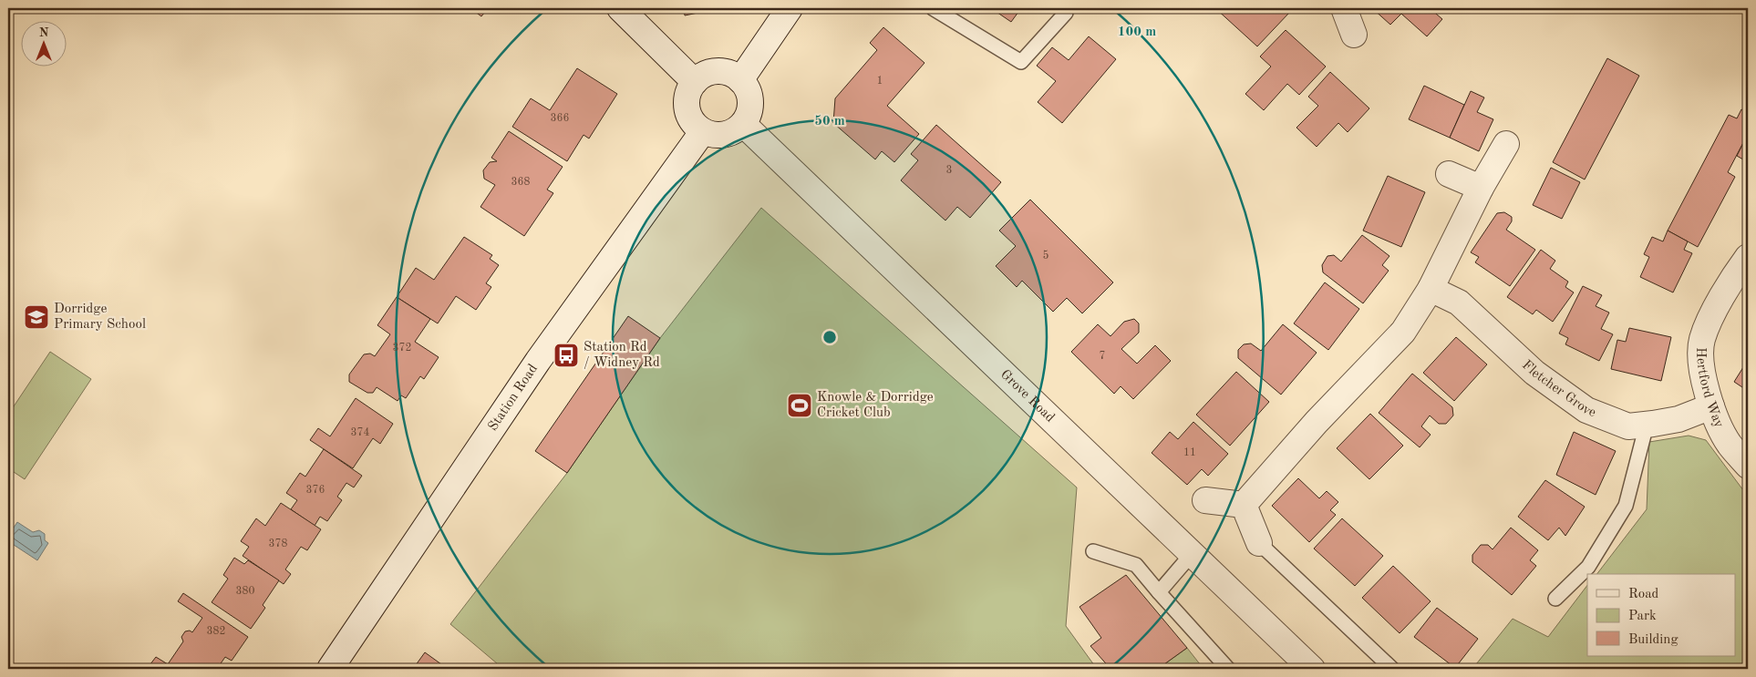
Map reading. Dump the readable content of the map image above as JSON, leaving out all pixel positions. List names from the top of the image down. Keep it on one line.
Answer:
{"streets":{"street":["Hertford Way","Fletcher Grove","Grove Road","Station Road"]},"crossings":[["Hertford Way","Fletcher Grove"],["Grove Road","Station Road"]],"places":{"school or university":["Dorridge Primary School"],"bus stop":["Station Rd / Widney Rd"],"sports":["Knowle & Dorridge Cricket Club"]},"house_numbers":["1","366","3","368","5","372","7","374","11","376","378","380","382"],"legend":["Road","Park","Building"],"north":"top","rings":["100 m","50 m"]}
